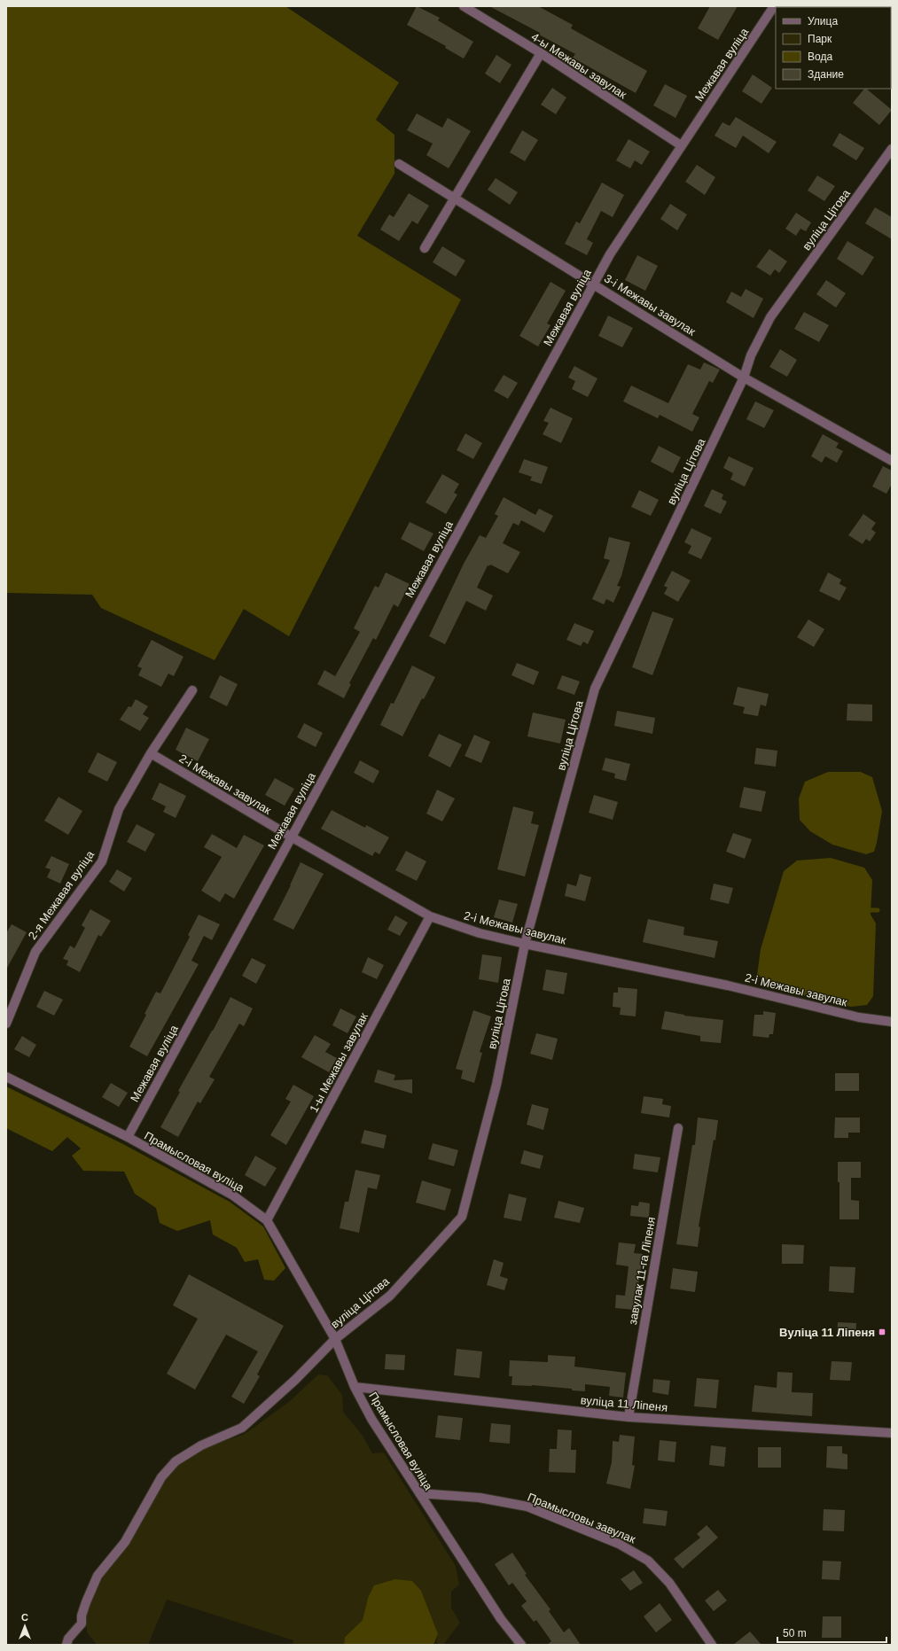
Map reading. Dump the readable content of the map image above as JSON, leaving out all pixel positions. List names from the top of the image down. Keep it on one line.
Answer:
{"streets":{"street":["Межавая вуліца","4-ы Межавы завулак","вуліца Цітова","3-і Межавы завулак","2-і Межавы завулак","2-я Межавая вуліца","1-ы Межавы завулак","Прамысловая вуліца","завулак 11-га Ліпеня","вуліца 11 Ліпеня","Прамысловы завулак"]},"crossings":[["Межавая вуліца","4-ы Межавы завулак"],["Межавая вуліца","3-і Межавы завулак"],["Межавая вуліца","2-і Межавы завулак"],["Межавая вуліца","Прамысловая вуліца"],["вуліца Цітова","3-і Межавы завулак"],["вуліца Цітова","2-і Межавы завулак"],["вуліца Цітова","Прамысловая вуліца"],["2-і Межавы завулак","2-я Межавая вуліца"],["2-і Межавы завулак","1-ы Межавы завулак"],["1-ы Межавы завулак","Прамысловая вуліца"],["Прамысловая вуліца","вуліца 11 Ліпеня"],["Прамысловая вуліца","Прамысловы завулак"],["завулак 11-га Ліпеня","вуліца 11 Ліпеня"]],"places":{"transit":["Вуліца 11 Ліпеня"]},"legend":["Улица","Парк","Вода","Здание"],"scale_bar":"50 m","north":"top"}
